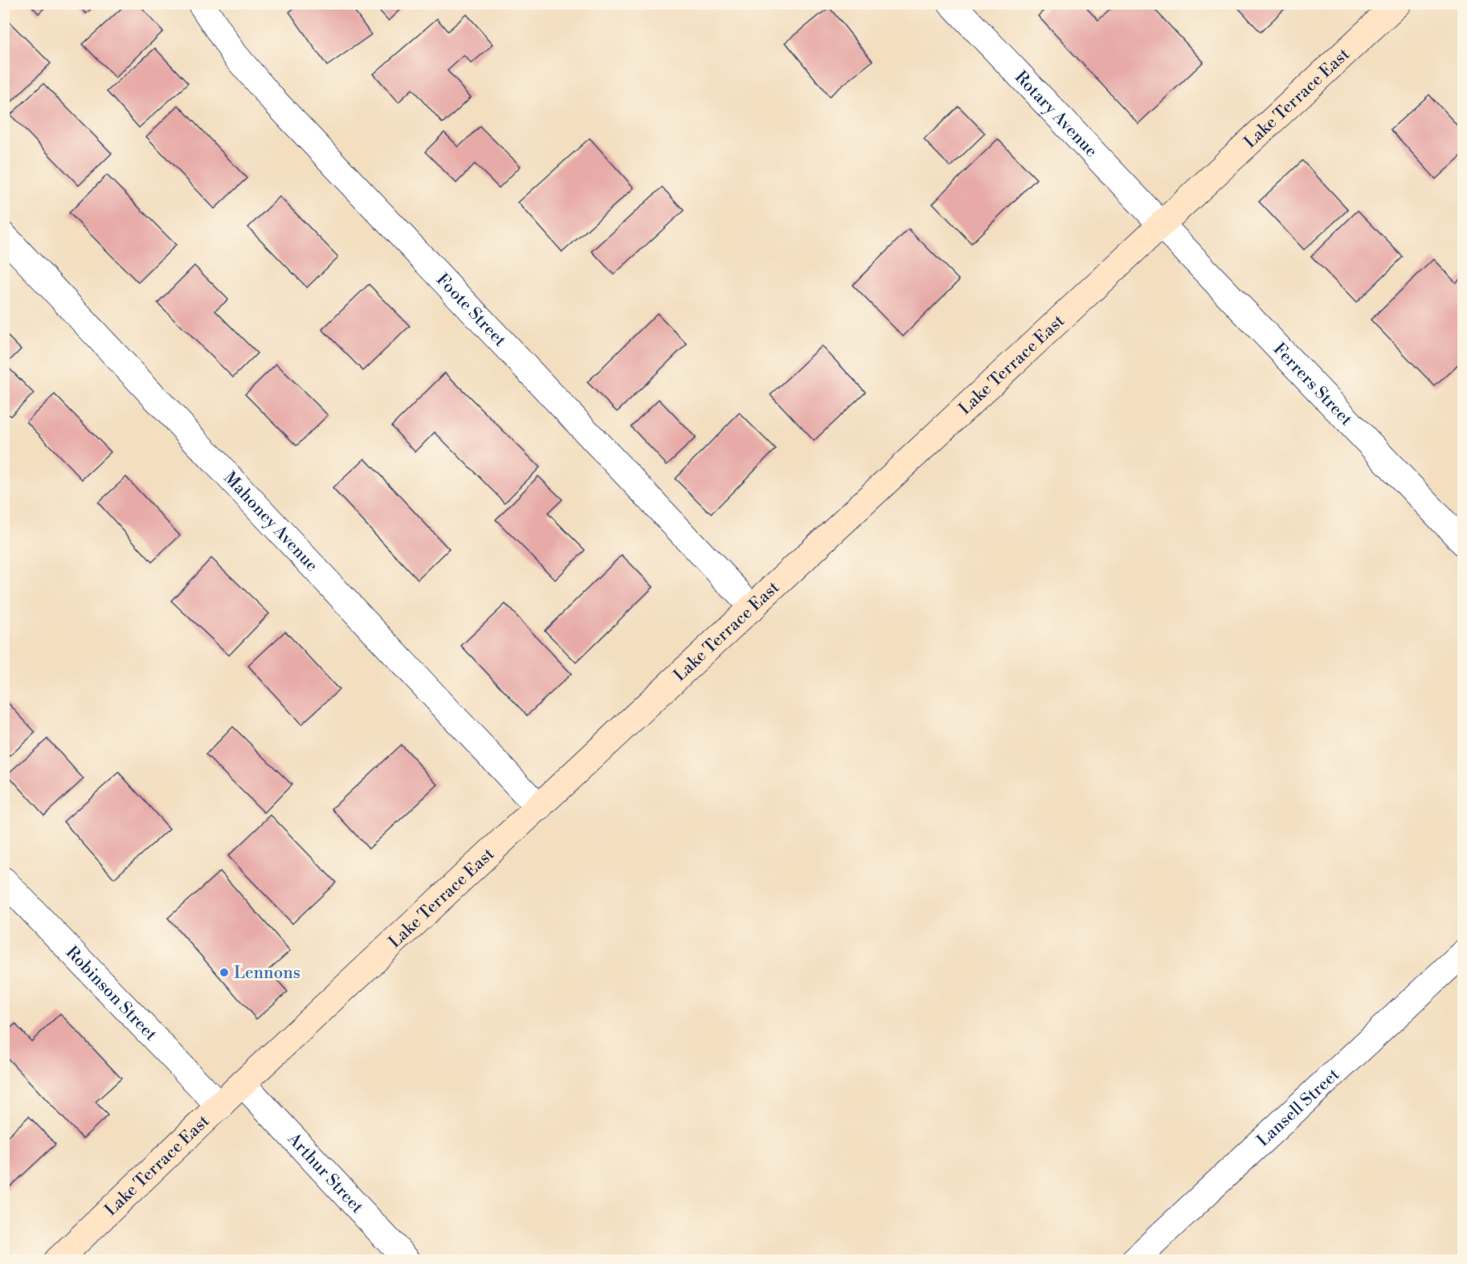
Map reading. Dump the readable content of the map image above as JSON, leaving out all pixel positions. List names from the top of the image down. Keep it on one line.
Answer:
{"streets":{"street":["Lake Terrace East","Rotary Avenue","Foote Street","Ferrers Street","Mahoney Avenue","Robinson Street","Lansell Street","Arthur Street"]},"crossings":[["Lake Terrace East","Rotary Avenue"],["Lake Terrace East","Foote Street"],["Lake Terrace East","Ferrers Street"],["Lake Terrace East","Mahoney Avenue"],["Lake Terrace East","Robinson Street"],["Lake Terrace East","Arthur Street"],["Rotary Avenue","Ferrers Street"]],"places":["Lennons"]}
